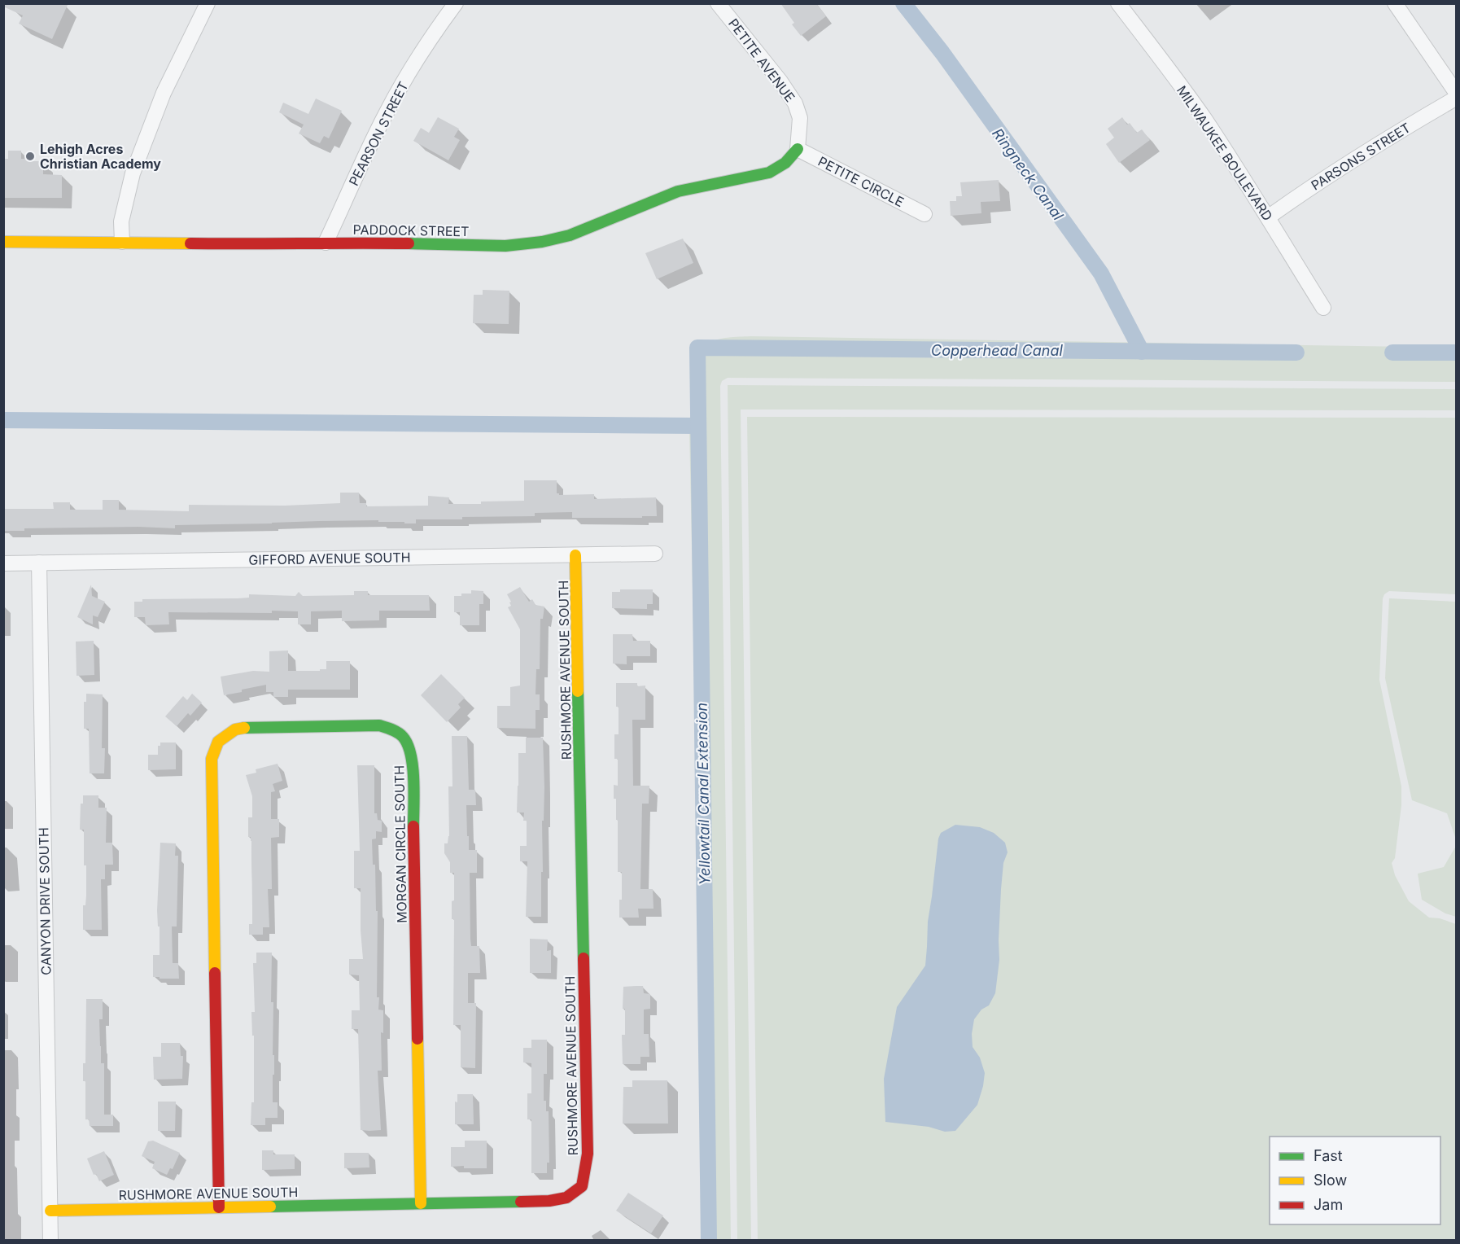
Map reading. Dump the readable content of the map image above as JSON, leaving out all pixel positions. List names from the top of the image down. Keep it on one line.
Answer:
{"streets":{"street":["PETITE AVENUE","PEARSON STREET","MILWAUKEE BOULEVARD","PARSONS STREET","PETITE CIRCLE","PADDOCK STREET","GIFFORD AVENUE SOUTH","RUSHMORE AVENUE SOUTH","MORGAN CIRCLE SOUTH","CANYON DRIVE SOUTH"]},"crossings":[["PETITE AVENUE","PETITE CIRCLE"],["PETITE AVENUE","PADDOCK STREET"],["PEARSON STREET","PADDOCK STREET"],["MILWAUKEE BOULEVARD","PARSONS STREET"],["PETITE CIRCLE","PADDOCK STREET"],["GIFFORD AVENUE SOUTH","RUSHMORE AVENUE SOUTH"],["GIFFORD AVENUE SOUTH","CANYON DRIVE SOUTH"],["RUSHMORE AVENUE SOUTH","MORGAN CIRCLE SOUTH"],["RUSHMORE AVENUE SOUTH","CANYON DRIVE SOUTH"]],"water":["Ringneck Canal","Copperhead Canal","Yellowtail Canal Extension"],"places":["Lehigh Acres Christian Academy"],"legend":["Fast","Slow","Jam"]}
